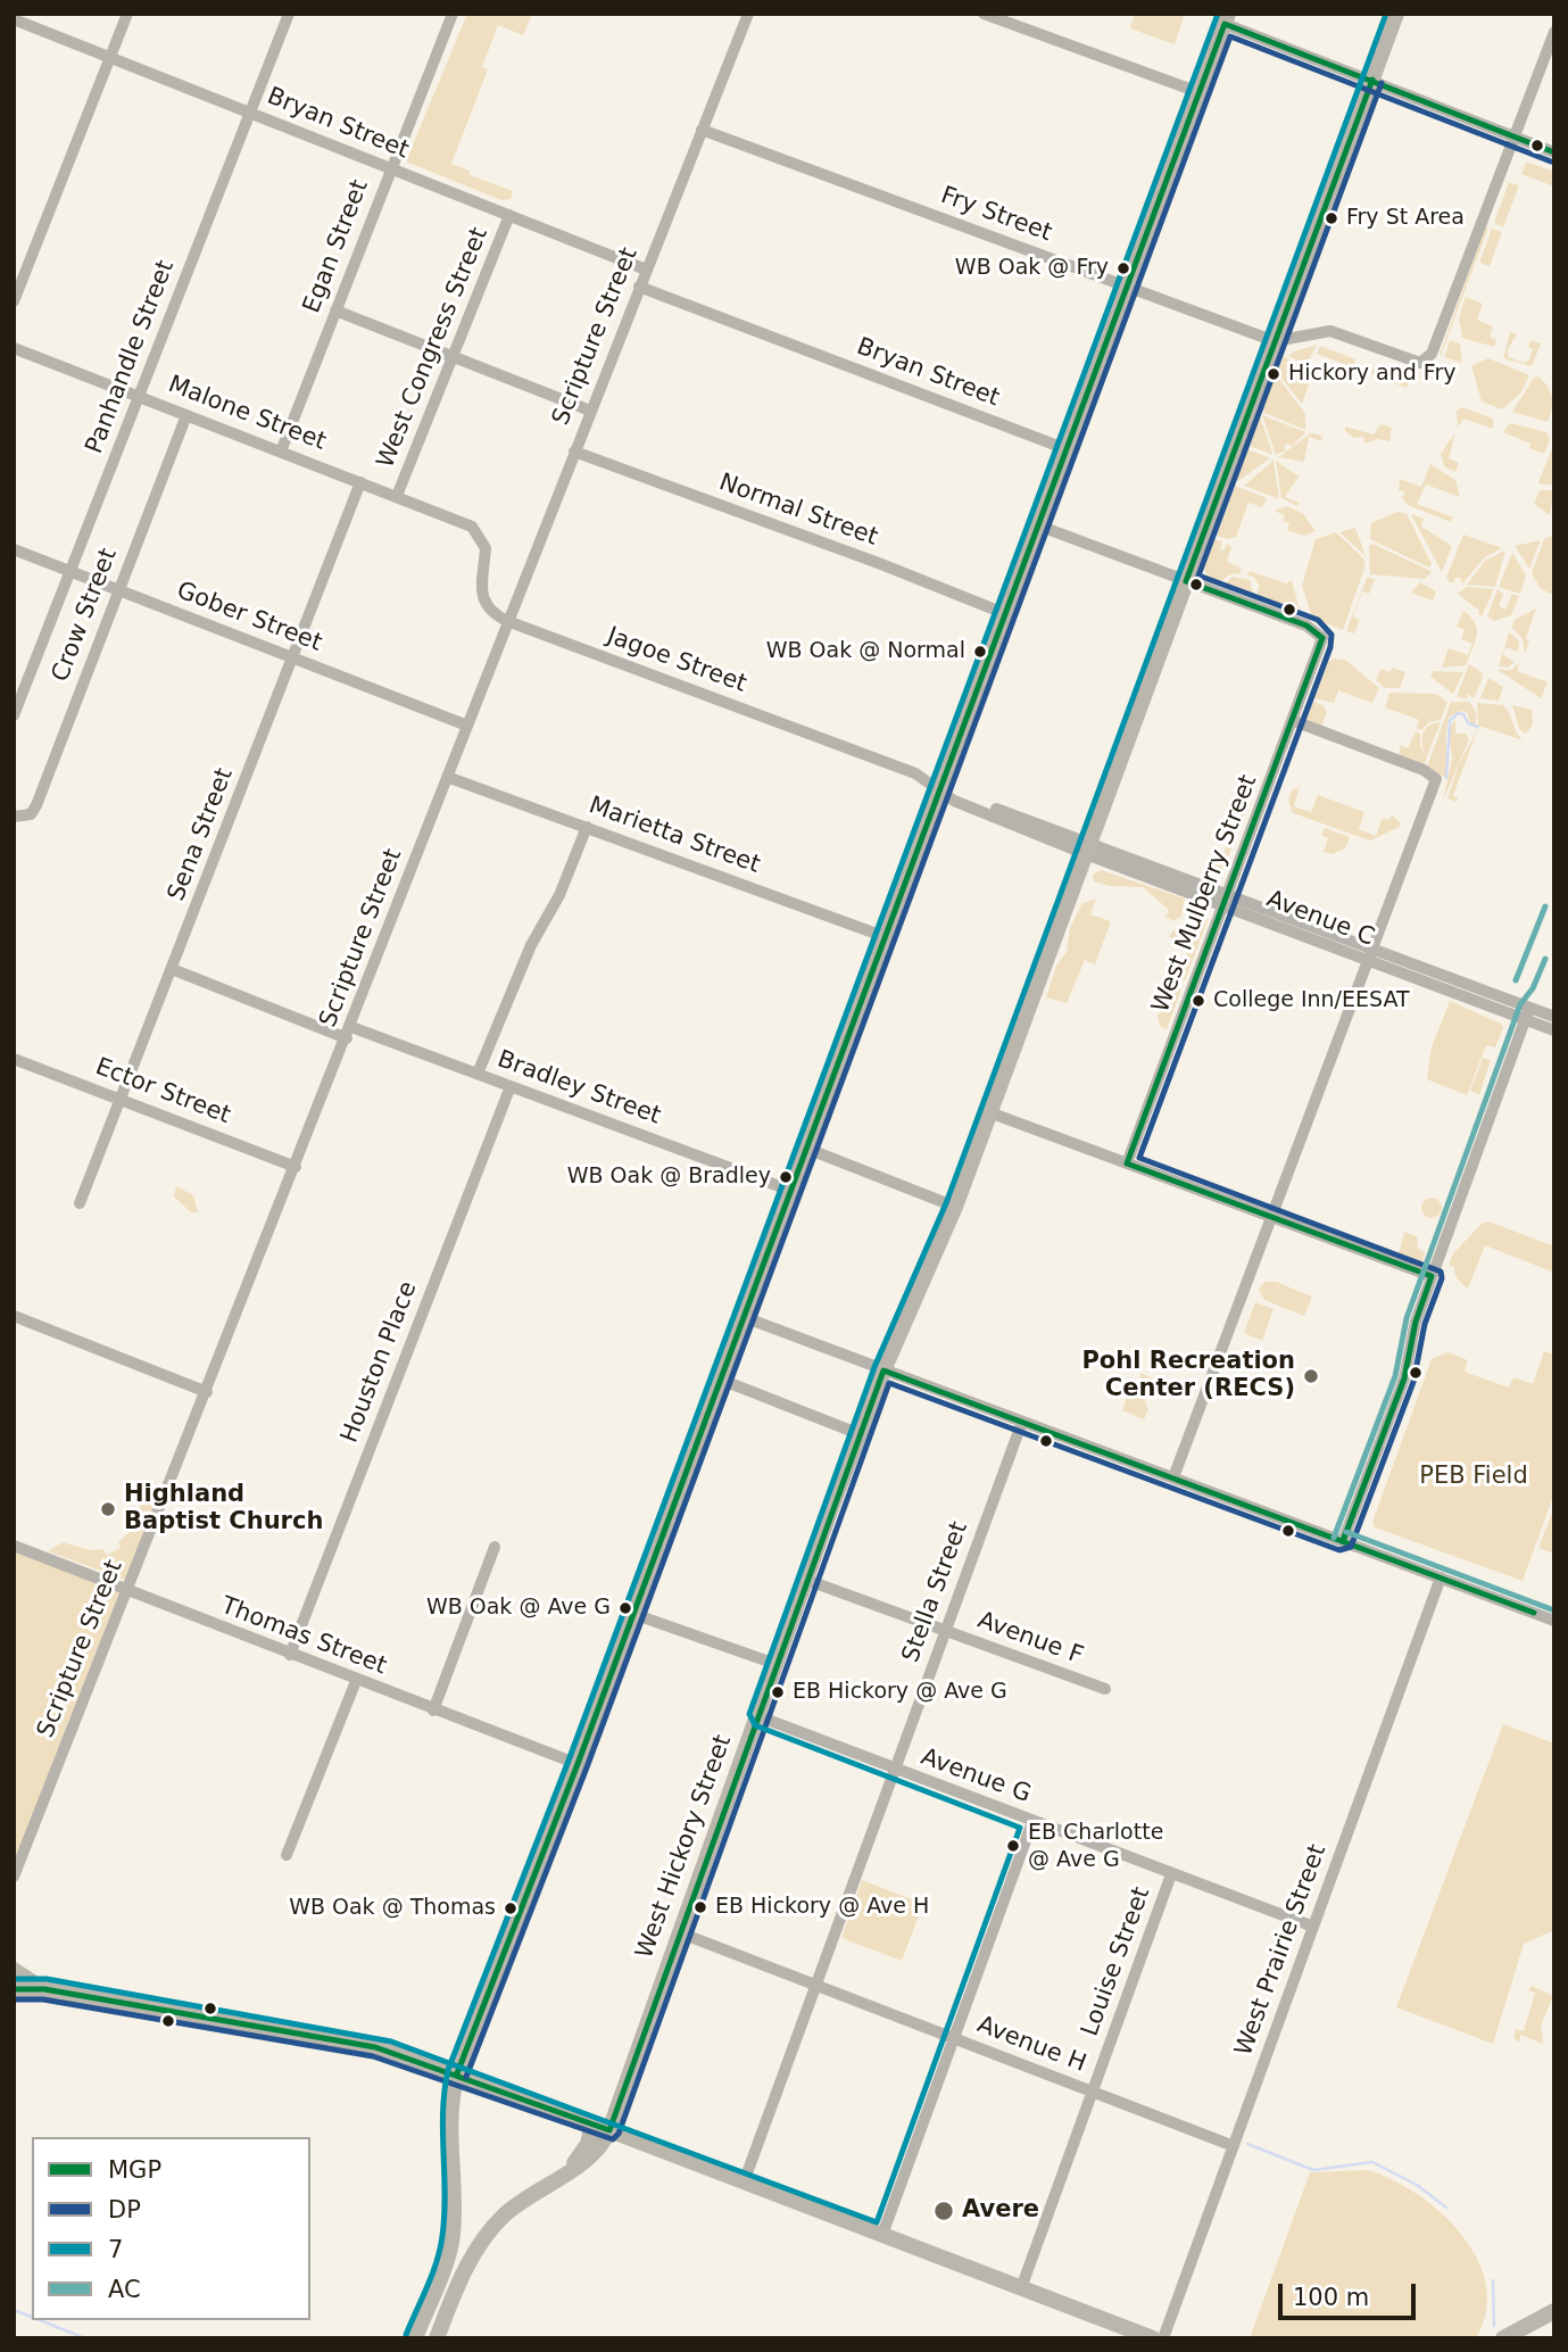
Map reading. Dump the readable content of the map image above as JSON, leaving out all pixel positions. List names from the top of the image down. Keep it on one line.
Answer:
{"streets":{"main road":["West Hickory Street"],"street":["Bryan Street","Fry Street","Egan Street","Scripture Street","West Congress Street","Panhandle Street","Malone Street","Normal Street","Crow Street","Gober Street","Jagoe Street","Sena Street","Marietta Street","West Mulberry Street","Avenue C","Bradley Street","Ector Street","Houston Place","Stella Street","Thomas Street","Avenue F","Avenue G","West Prairie Street","Louise Street","Avenue H"]},"crossings":[["Bryan Street","Egan Street"],["Bryan Street","Scripture Street"],["Bryan Street","West Congress Street"],["Bryan Street","Panhandle Street"],["Fry Street","Scripture Street"],["Fry Street","West Hickory Street"],["Egan Street","Malone Street"],["Scripture Street","Normal Street"],["Scripture Street","Gober Street"],["Scripture Street","Jagoe Street"],["Scripture Street","Marietta Street"],["Scripture Street","Bradley Street"],["Scripture Street","Ector Street"],["Scripture Street","Thomas Street"],["West Congress Street","Malone Street"],["Panhandle Street","Malone Street"],["Panhandle Street","Gober Street"],["Malone Street","Crow Street"],["Malone Street","Jagoe Street"],["Malone Street","Sena Street"],["Crow Street","Gober Street"],["Gober Street","Sena Street"],["Jagoe Street","Avenue C"],["Jagoe Street","West Hickory Street"],["Sena Street","Bradley Street"],["Sena Street","Ector Street"],["West Mulberry Street","Avenue C"],["West Mulberry Street","West Hickory Street"],["Avenue C","West Hickory Street"],["Bradley Street","Houston Place"],["Houston Place","Thomas Street"],["Stella Street","Avenue F"],["Stella Street","Avenue G"],["Stella Street","Avenue H"],["Avenue F","West Hickory Street"],["Avenue G","West Hickory Street"],["Avenue G","West Prairie Street"],["Avenue G","Louise Street"],["West Hickory Street","Avenue H"],["West Prairie Street","Avenue H"],["Louise Street","Avenue H"]],"parks":["PEB Field"],"places":["Fry St Area","WB Oak @ Fry","Hickory and Fry","WB Oak @ Normal","College Inn/EESAT","WB Oak @ Bradley","Pohl Recreation Center (RECS)","Highland Baptist Church","WB Oak @ Ave G","EB Hickory @ Ave G","EB Charlotte @ Ave G","EB Hickory @ Ave H","WB Oak @ Thomas","Avere"],"lines":["transit line 7","transit line MGP","transit line DP","transit line AC"],"legend":["MGP","DP","7","AC"],"scale_bar":"100 m"}
